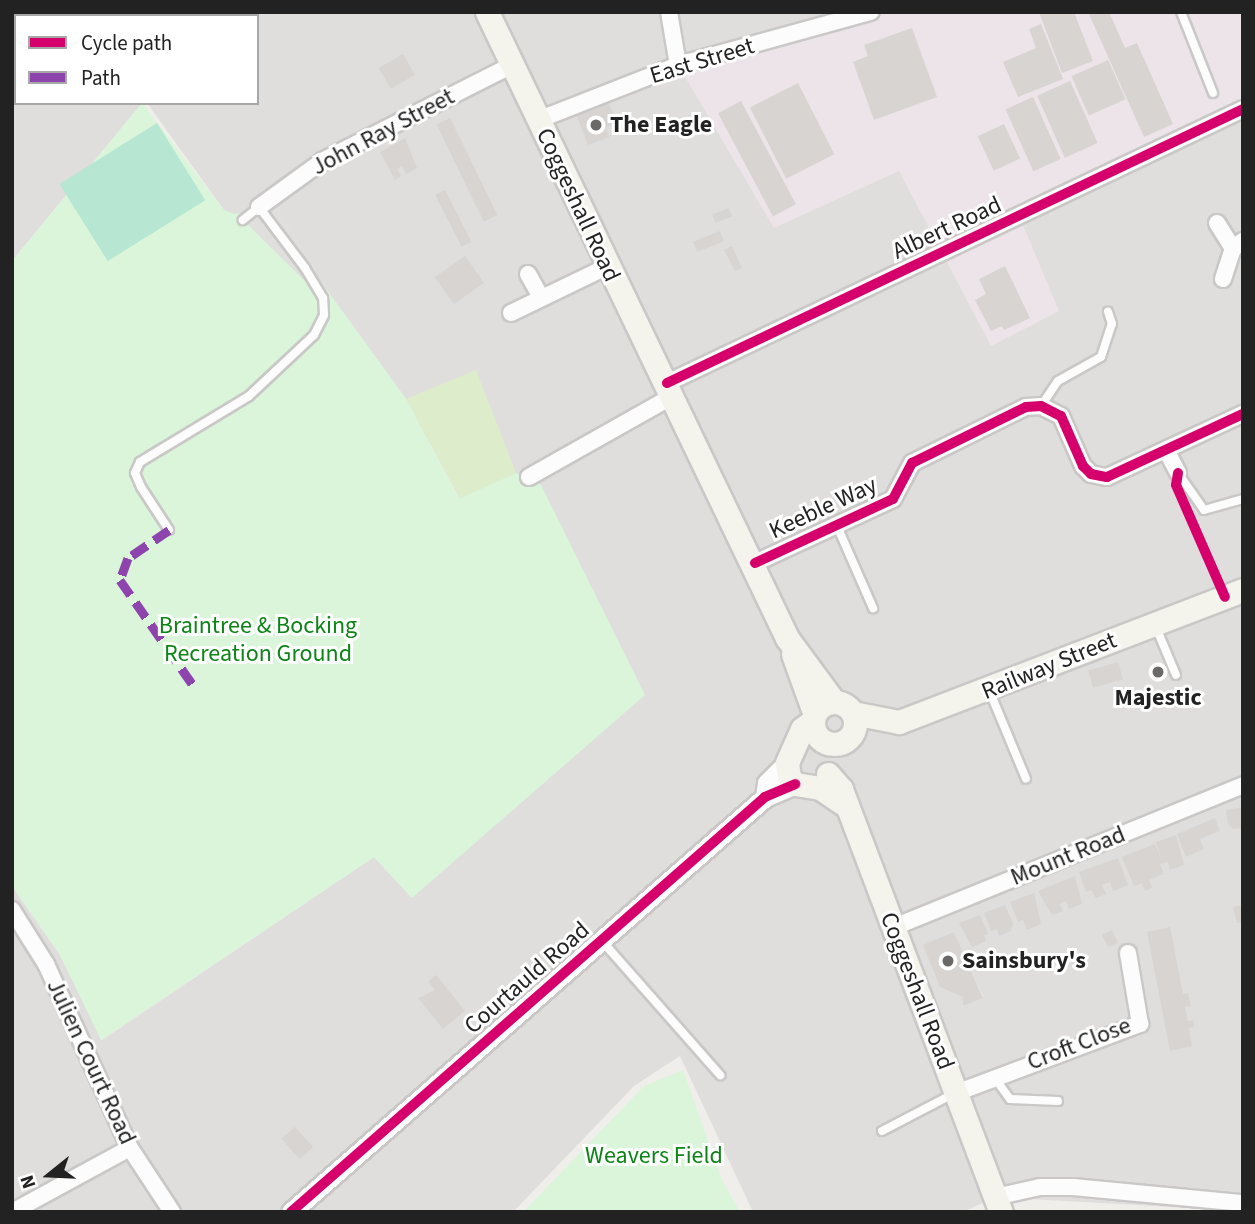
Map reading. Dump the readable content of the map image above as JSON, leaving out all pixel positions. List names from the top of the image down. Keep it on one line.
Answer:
{"streets":{"main road":["Coggeshall Road","Railway Street"],"street":["East Street","John Ray Street","Albert Road","Keeble Way","Mount Road","Courtauld Road","Croft Close","Julien Court Road"]},"crossings":[["East Street","Coggeshall Road"],["John Ray Street","Coggeshall Road"],["Coggeshall Road","Albert Road"],["Coggeshall Road","Keeble Way"],["Coggeshall Road","Mount Road"],["Coggeshall Road","Courtauld Road"],["Coggeshall Road","Croft Close"]],"parks":["Braintree & Bocking Recreation Ground","Weavers Field"],"places":["The Eagle","Majestic","Sainsbury's"],"legend":["Cycle path","Path"],"north":"left"}
